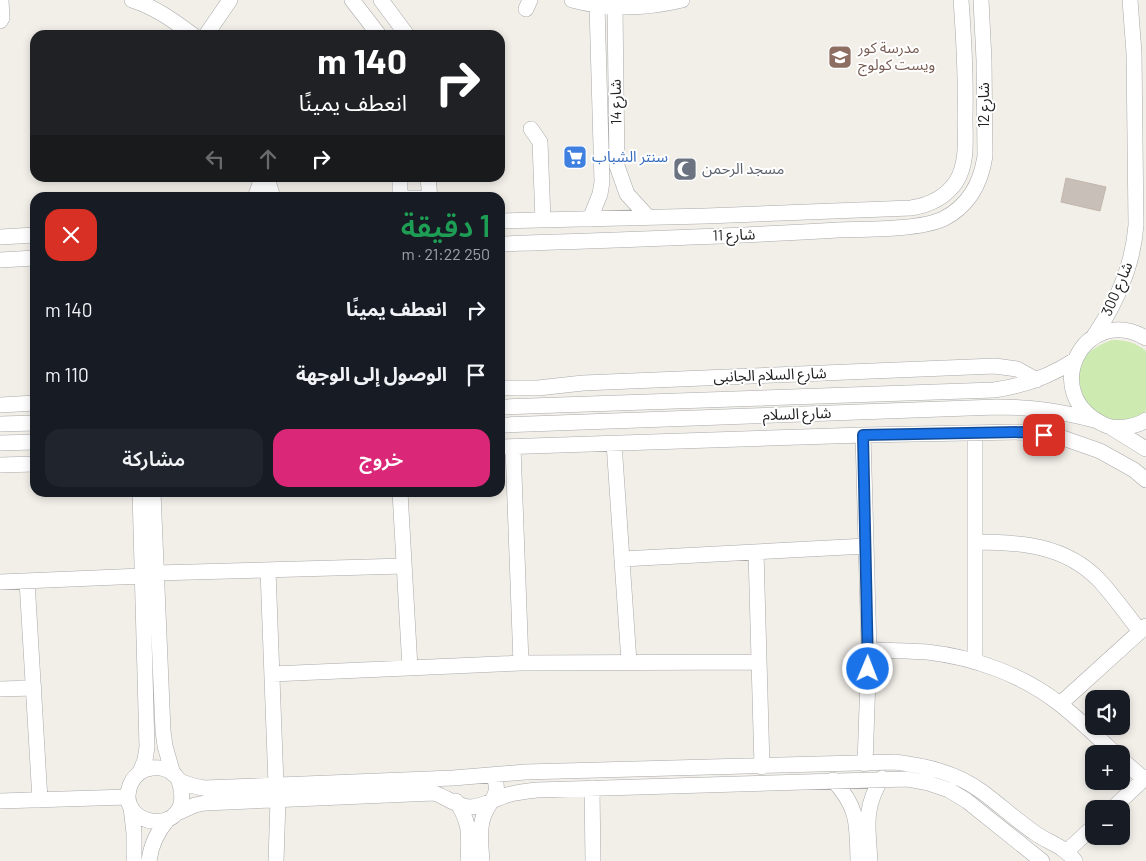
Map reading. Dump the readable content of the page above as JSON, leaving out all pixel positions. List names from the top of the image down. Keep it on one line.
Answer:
{"streets":{"street":["شارع 14","شارع 12","شارع 11","شارع 300","شارع السلام الجانبى","شارع السلام"]},"crossings":[["شارع 14","شارع 11"],["شارع 12","شارع 11"],["شارع 300","شارع السلام"],["شارع السلام الجانبى","شارع السلام"]],"places":{"school or university":["مدرسة كور ويست كولوج"],"supermarket":["سنتر الشباب"],"mosque":["مسجد الرحمن"]},"page":{"turn":["140 m","انعطف يمينًا"],"heading":["1 دقيقة","250 m · 21:22"],"list":[{"name":"انعطف يمينًا","value":"140 m"},{"name":"الوصول إلى الوجهة","value":"110 m"}],"buttons":["خروج","مشاركة"],"map_buttons":["+","−"]}}
